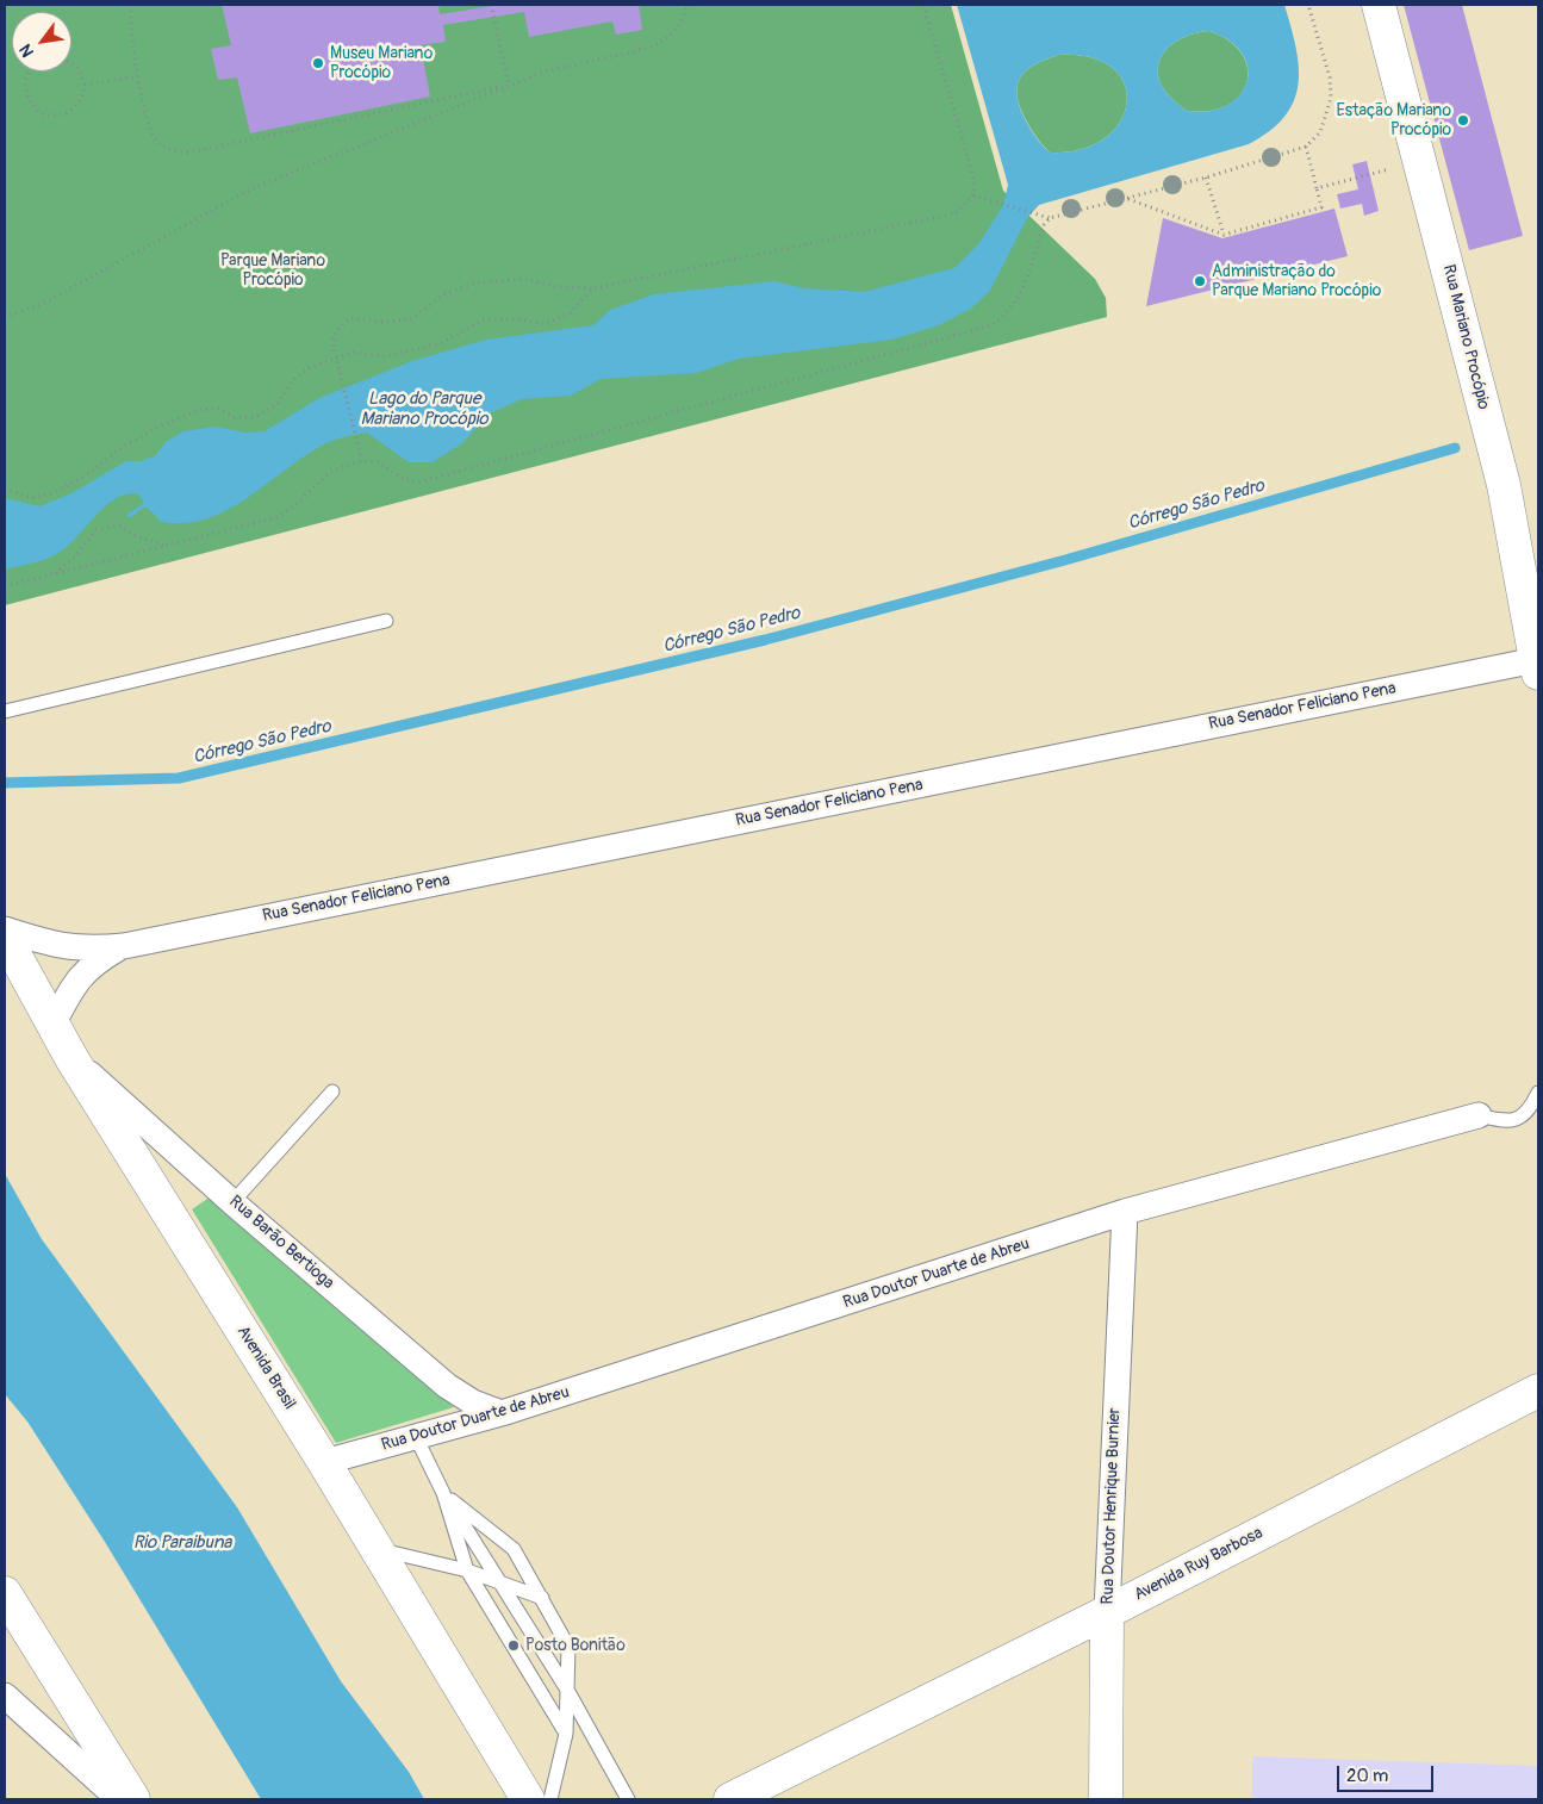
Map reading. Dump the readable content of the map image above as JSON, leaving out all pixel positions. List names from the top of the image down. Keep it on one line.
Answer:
{"streets":{"main road":["Rua Mariano Procópio","Avenida Brasil","Rua Doutor Henrique Burnier","Avenida Ruy Barbosa"],"street":["Rua Senador Feliciano Pena","Rua Barão Bertioga","Rua Doutor Duarte de Abreu"]},"crossings":[["Rua Mariano Procópio","Rua Senador Feliciano Pena"],["Rua Senador Feliciano Pena","Avenida Brasil"],["Rua Barão Bertioga","Rua Doutor Duarte de Abreu"],["Rua Barão Bertioga","Avenida Brasil"],["Rua Doutor Duarte de Abreu","Avenida Brasil"],["Rua Doutor Duarte de Abreu","Rua Doutor Henrique Burnier"],["Rua Doutor Henrique Burnier","Avenida Ruy Barbosa"]],"water":["Lago do Parque Mariano Procópio","Córrego São Pedro","Rio Paraibuna"],"parks":["Parque Mariano Procópio"],"places":["Museu Mariano Procópio","Estação Mariano Procópio","Administração do Parque Mariano Procópio","Posto Bonitão"],"scale_bar":"20 m","north":"bottom left"}
